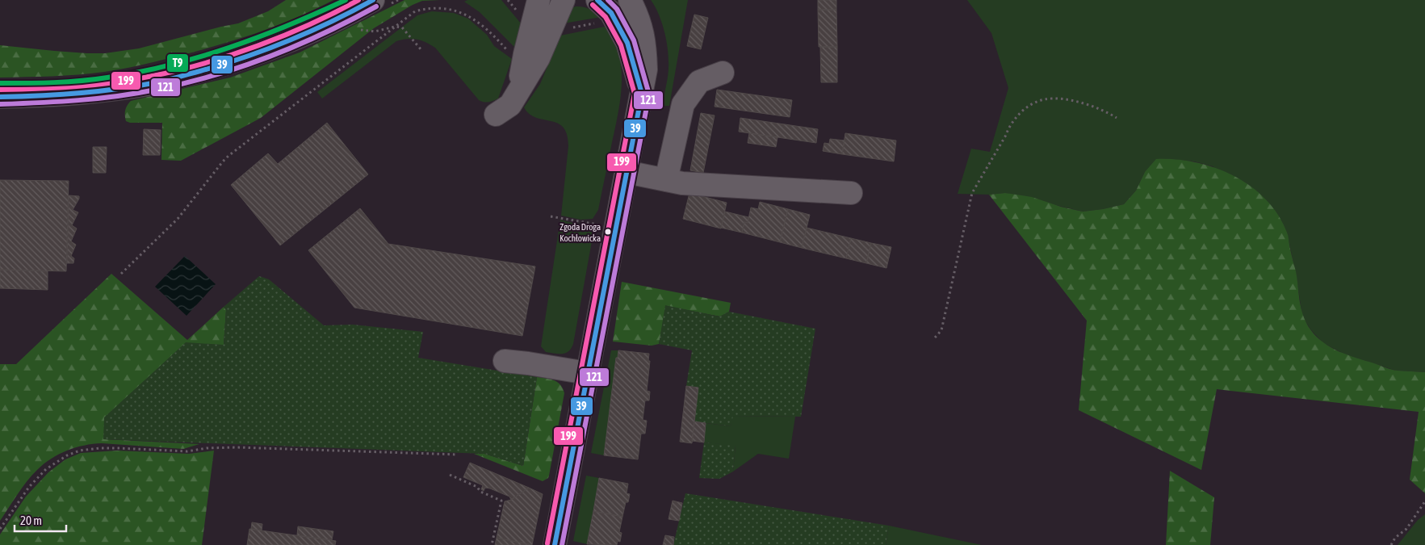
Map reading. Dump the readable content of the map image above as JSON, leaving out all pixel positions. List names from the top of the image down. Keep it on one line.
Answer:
{"places":["Zgoda Droga Kochłowicka"],"lines":["transit line T9","transit line 39","transit line 121","transit line 199"],"scale_bar":"20 m"}
